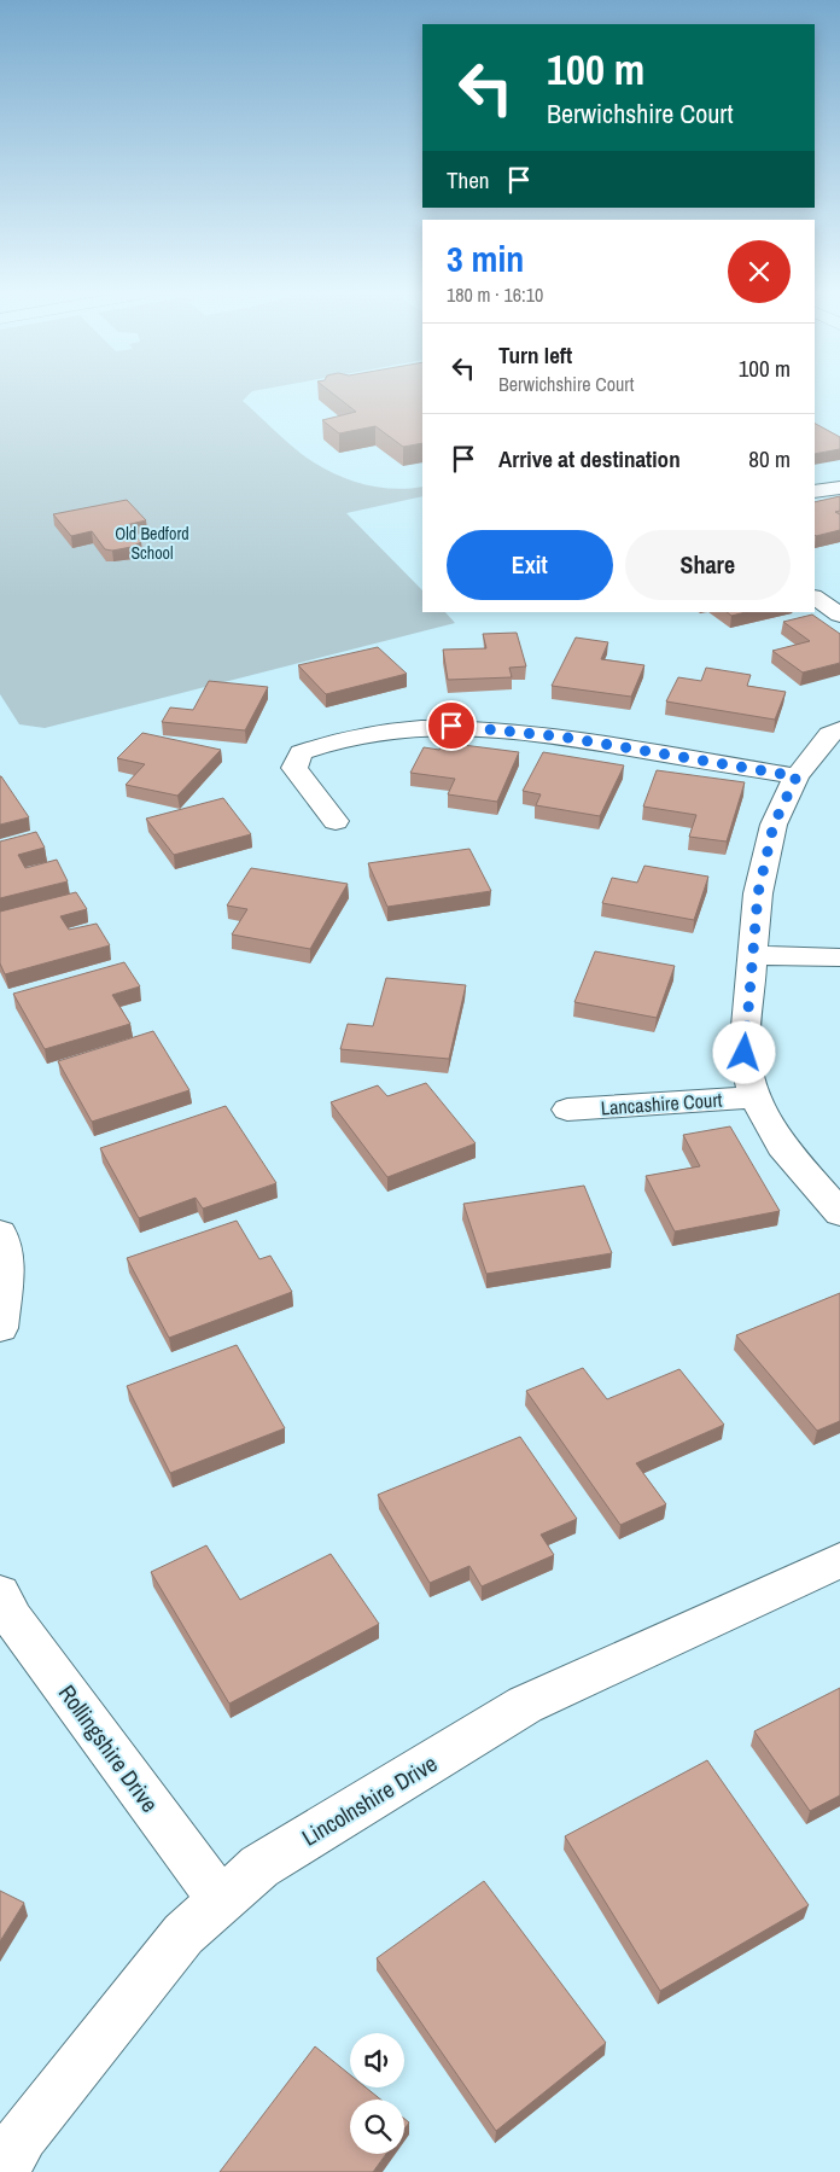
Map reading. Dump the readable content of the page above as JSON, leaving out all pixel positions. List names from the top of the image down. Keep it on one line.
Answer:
{"streets":{"street":["Lancashire Court","Rollingshire Drive","Lincolnshire Drive"]},"crossings":[["Rollingshire Drive","Lincolnshire Drive"]],"parks":["Old Bedford School"],"page":{"turn":["100 m","Berwichshire Court"],"then":"Then","heading":["3 min","180 m · 16:10"],"list":[{"name":"Turn left","note":"Berwichshire Court","value":"100 m"},{"name":"Arrive at destination","value":"80 m"}],"buttons":["Exit","Share"]}}
